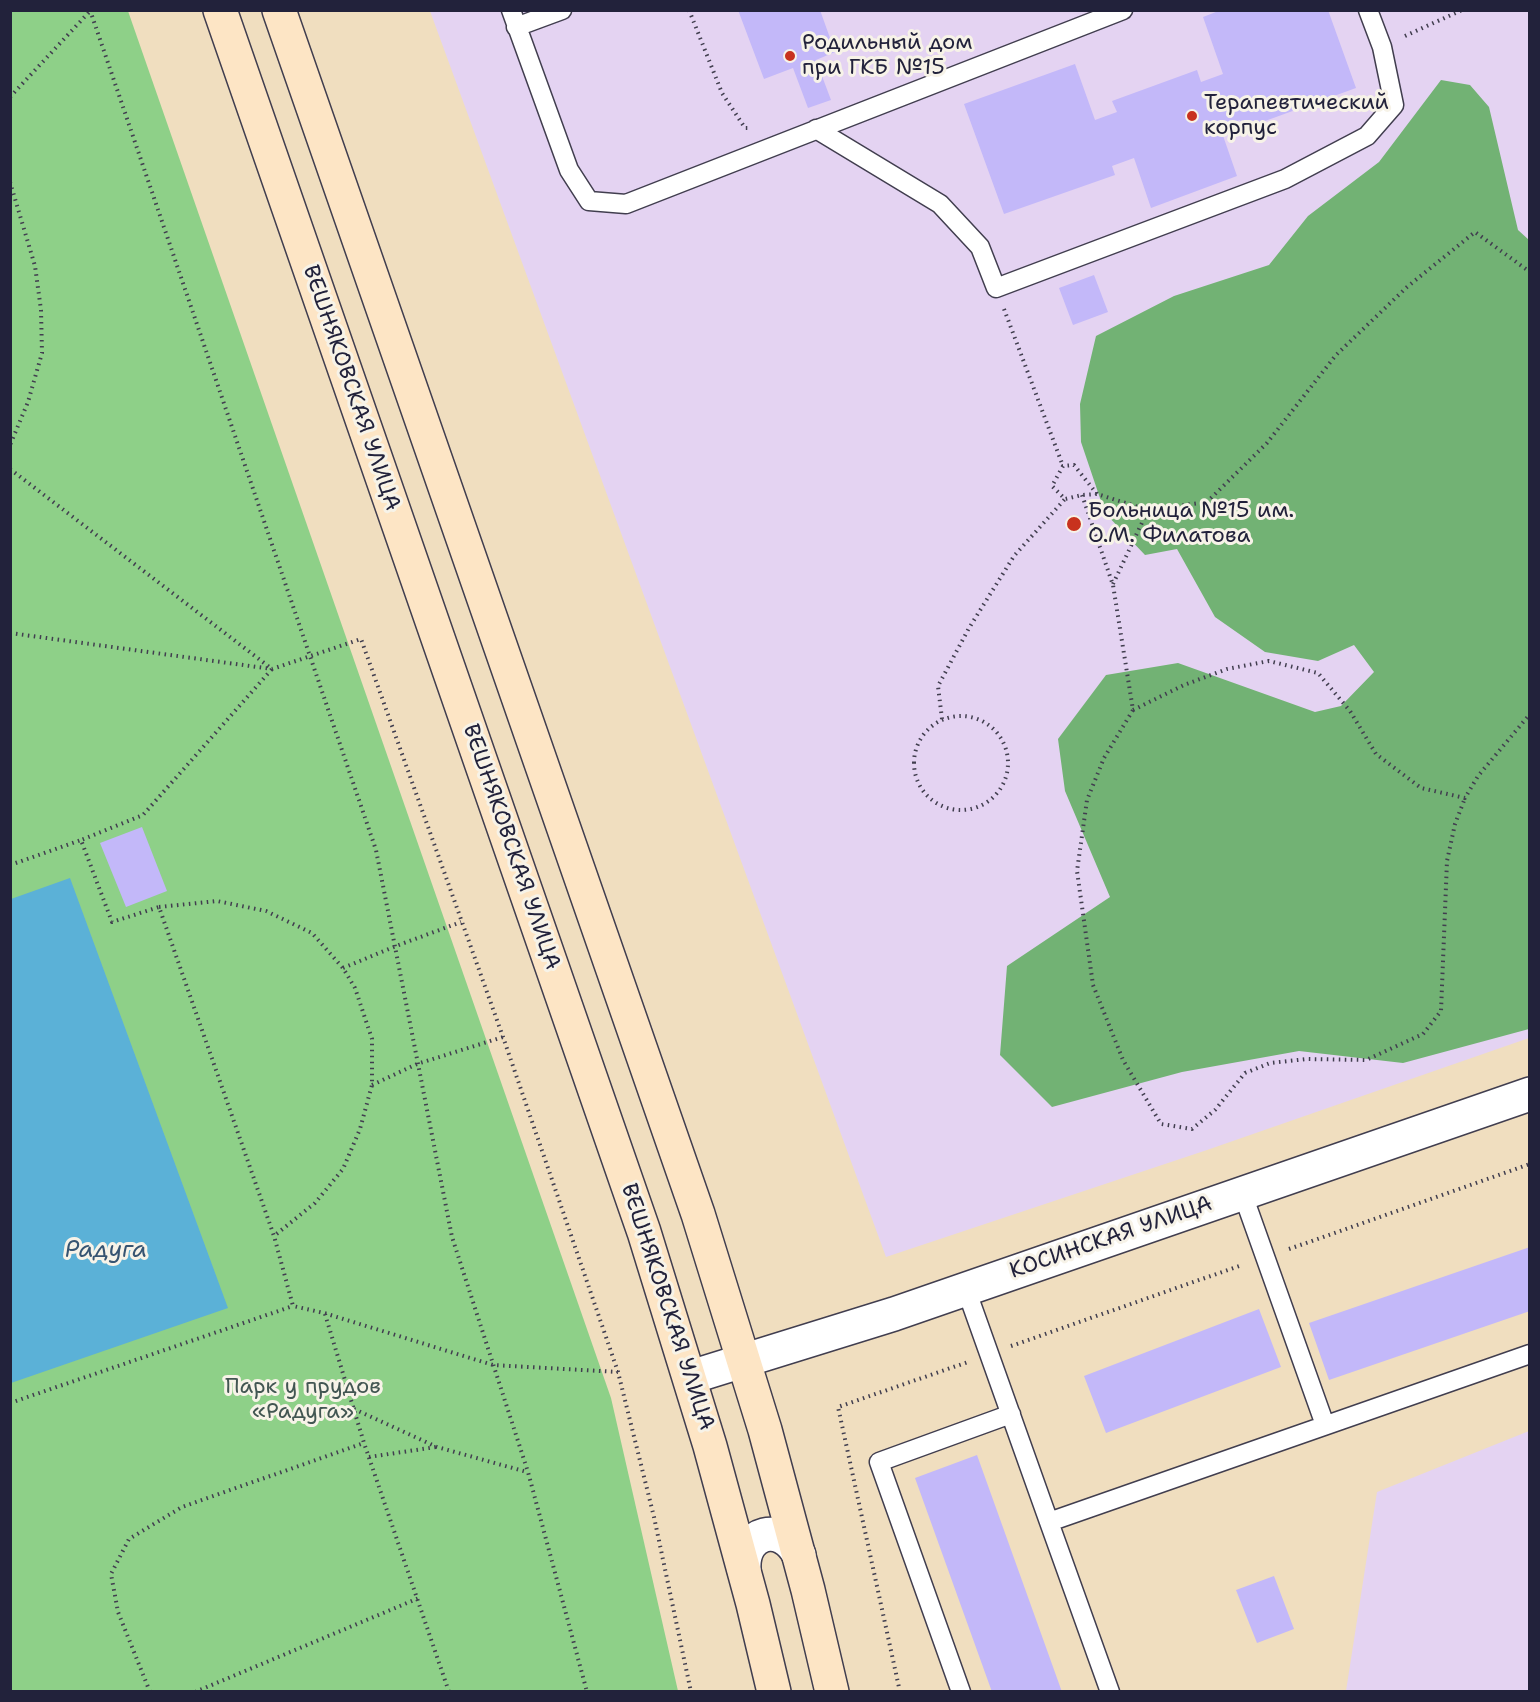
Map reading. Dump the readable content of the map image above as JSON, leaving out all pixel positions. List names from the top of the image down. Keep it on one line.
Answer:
{"streets":{"main road":["ВЕШНЯКОВСКАЯ УЛИЦА"],"street":["КОСИНСКАЯ УЛИЦА"]},"crossings":[["ВЕШНЯКОВСКАЯ УЛИЦА","КОСИНСКАЯ УЛИЦА"]],"water":["Радуга"],"parks":["Парк у прудов «Радуга»"],"places":["Родильный дом при ГКБ №15","Терапевтический корпус","Больница №15 им. О.М. Филатова"]}
